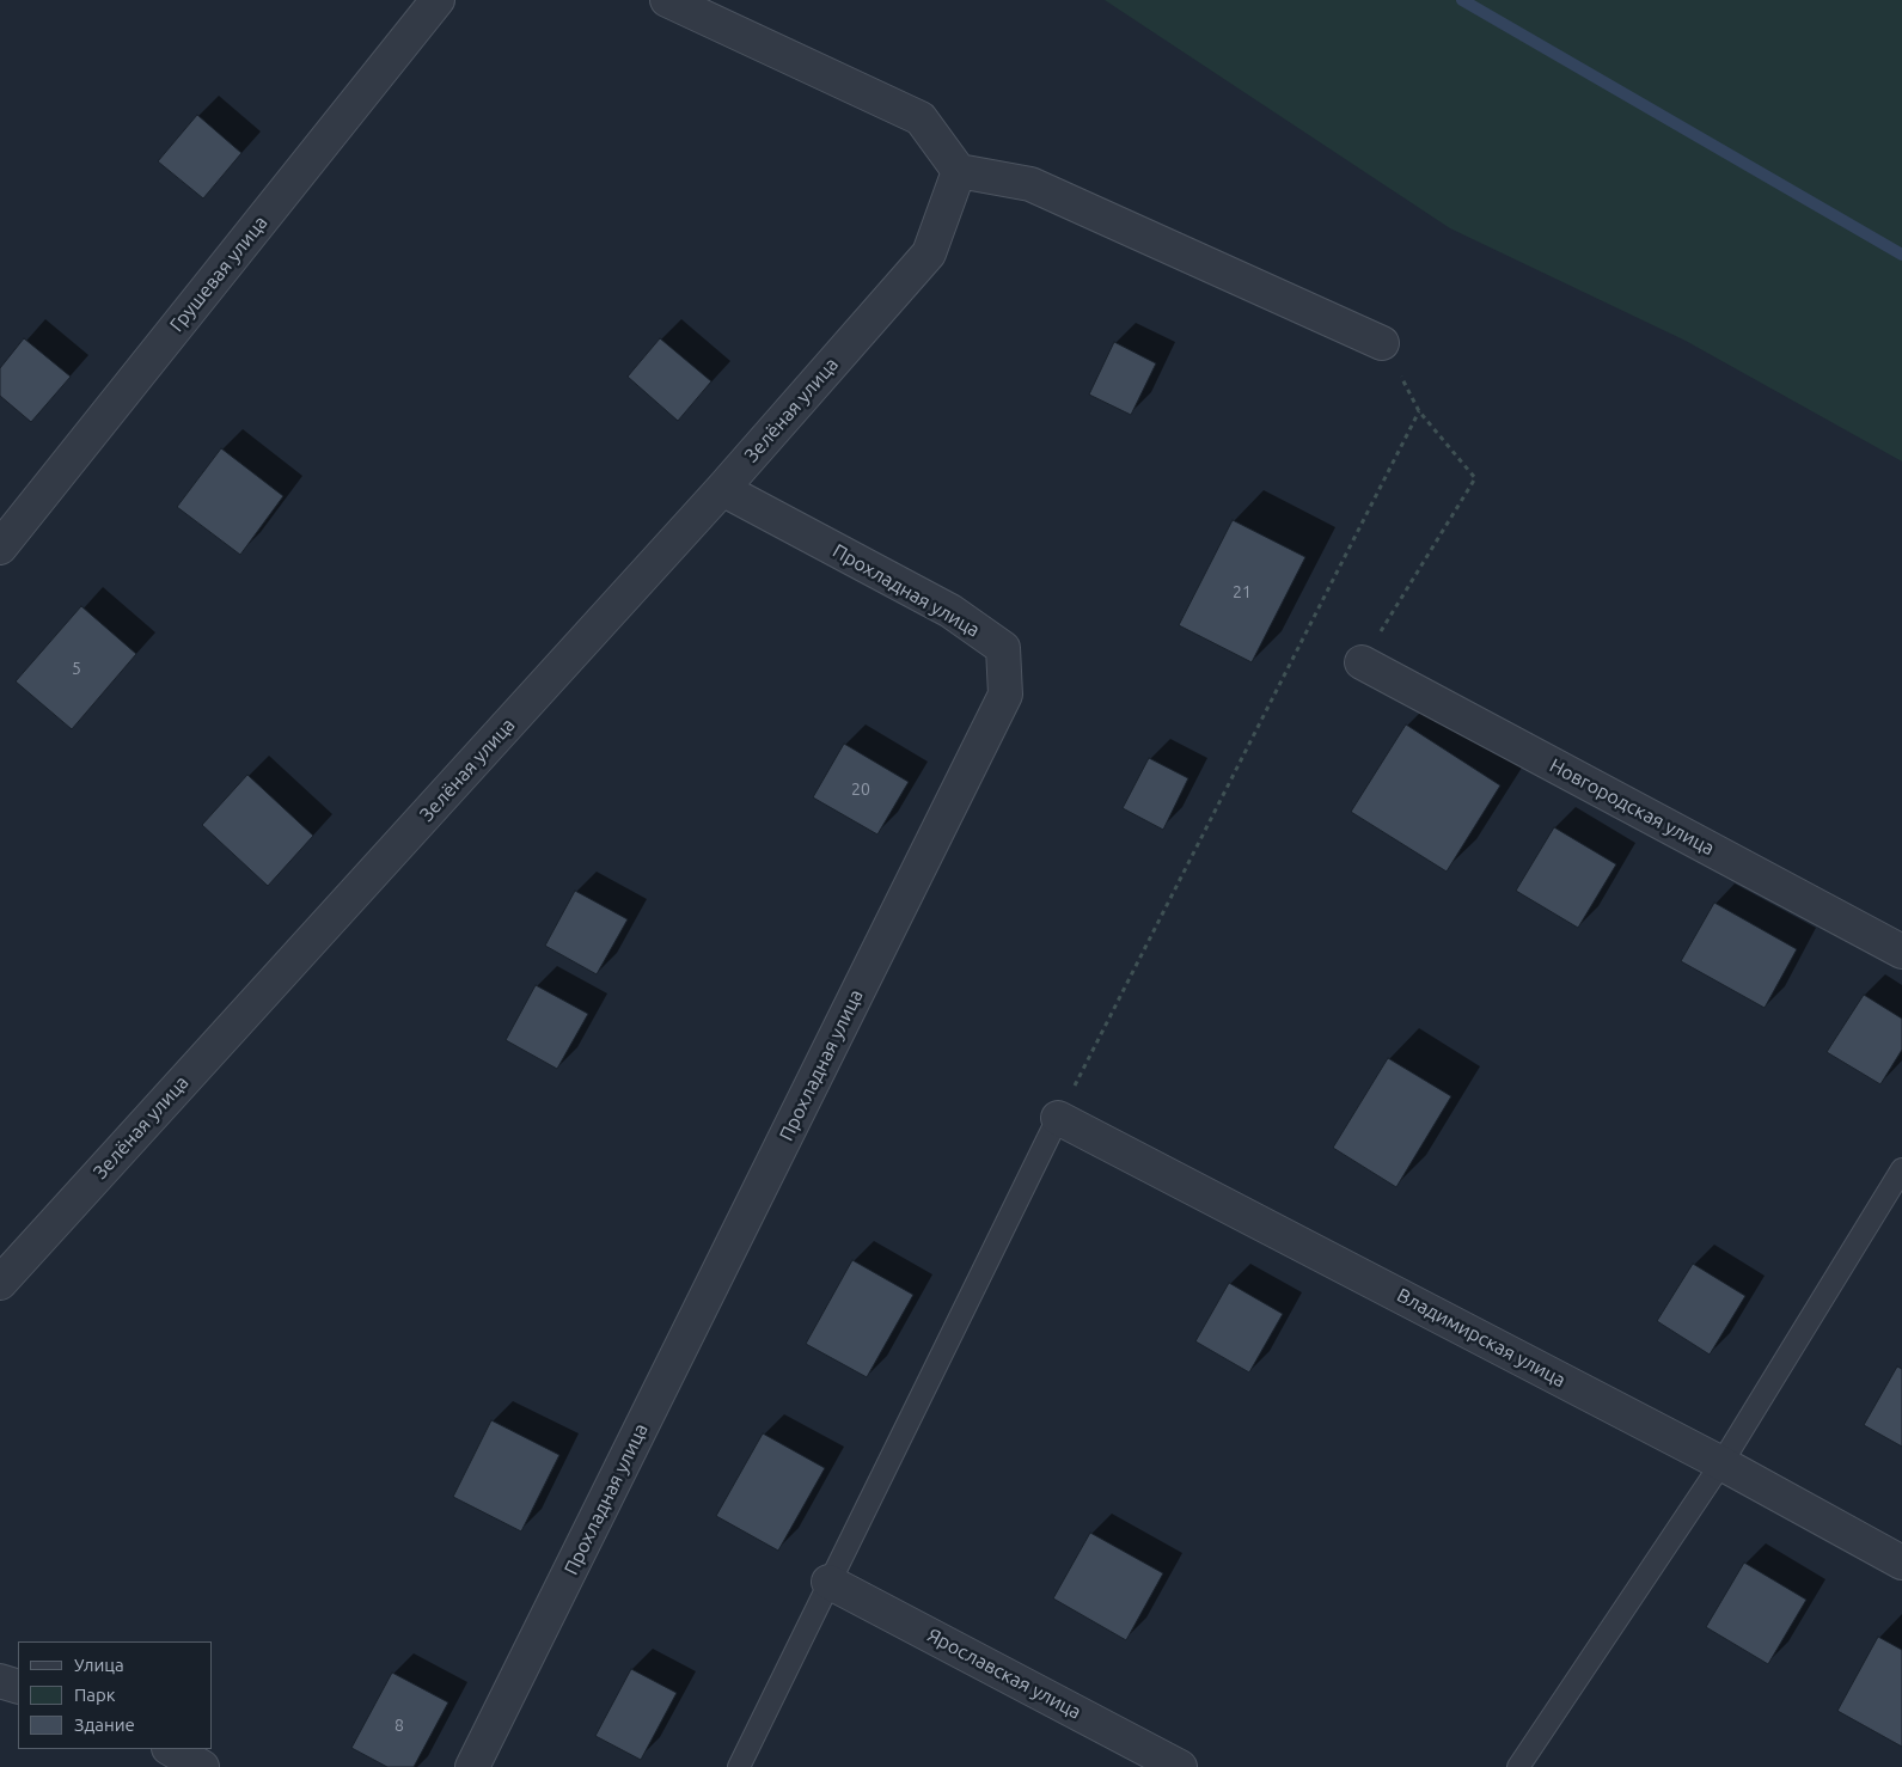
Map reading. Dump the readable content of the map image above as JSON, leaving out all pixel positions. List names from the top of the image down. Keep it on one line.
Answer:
{"streets":{"street":["Грушевая улица","Зелёная улица","Прохладная улица","Новгородская улица","Владимирская улица","Ярославская улица"]},"crossings":[["Зелёная улица","Прохладная улица"]],"house_numbers":["21","5","20","8"],"legend":["Улица","Парк","Здание"]}
